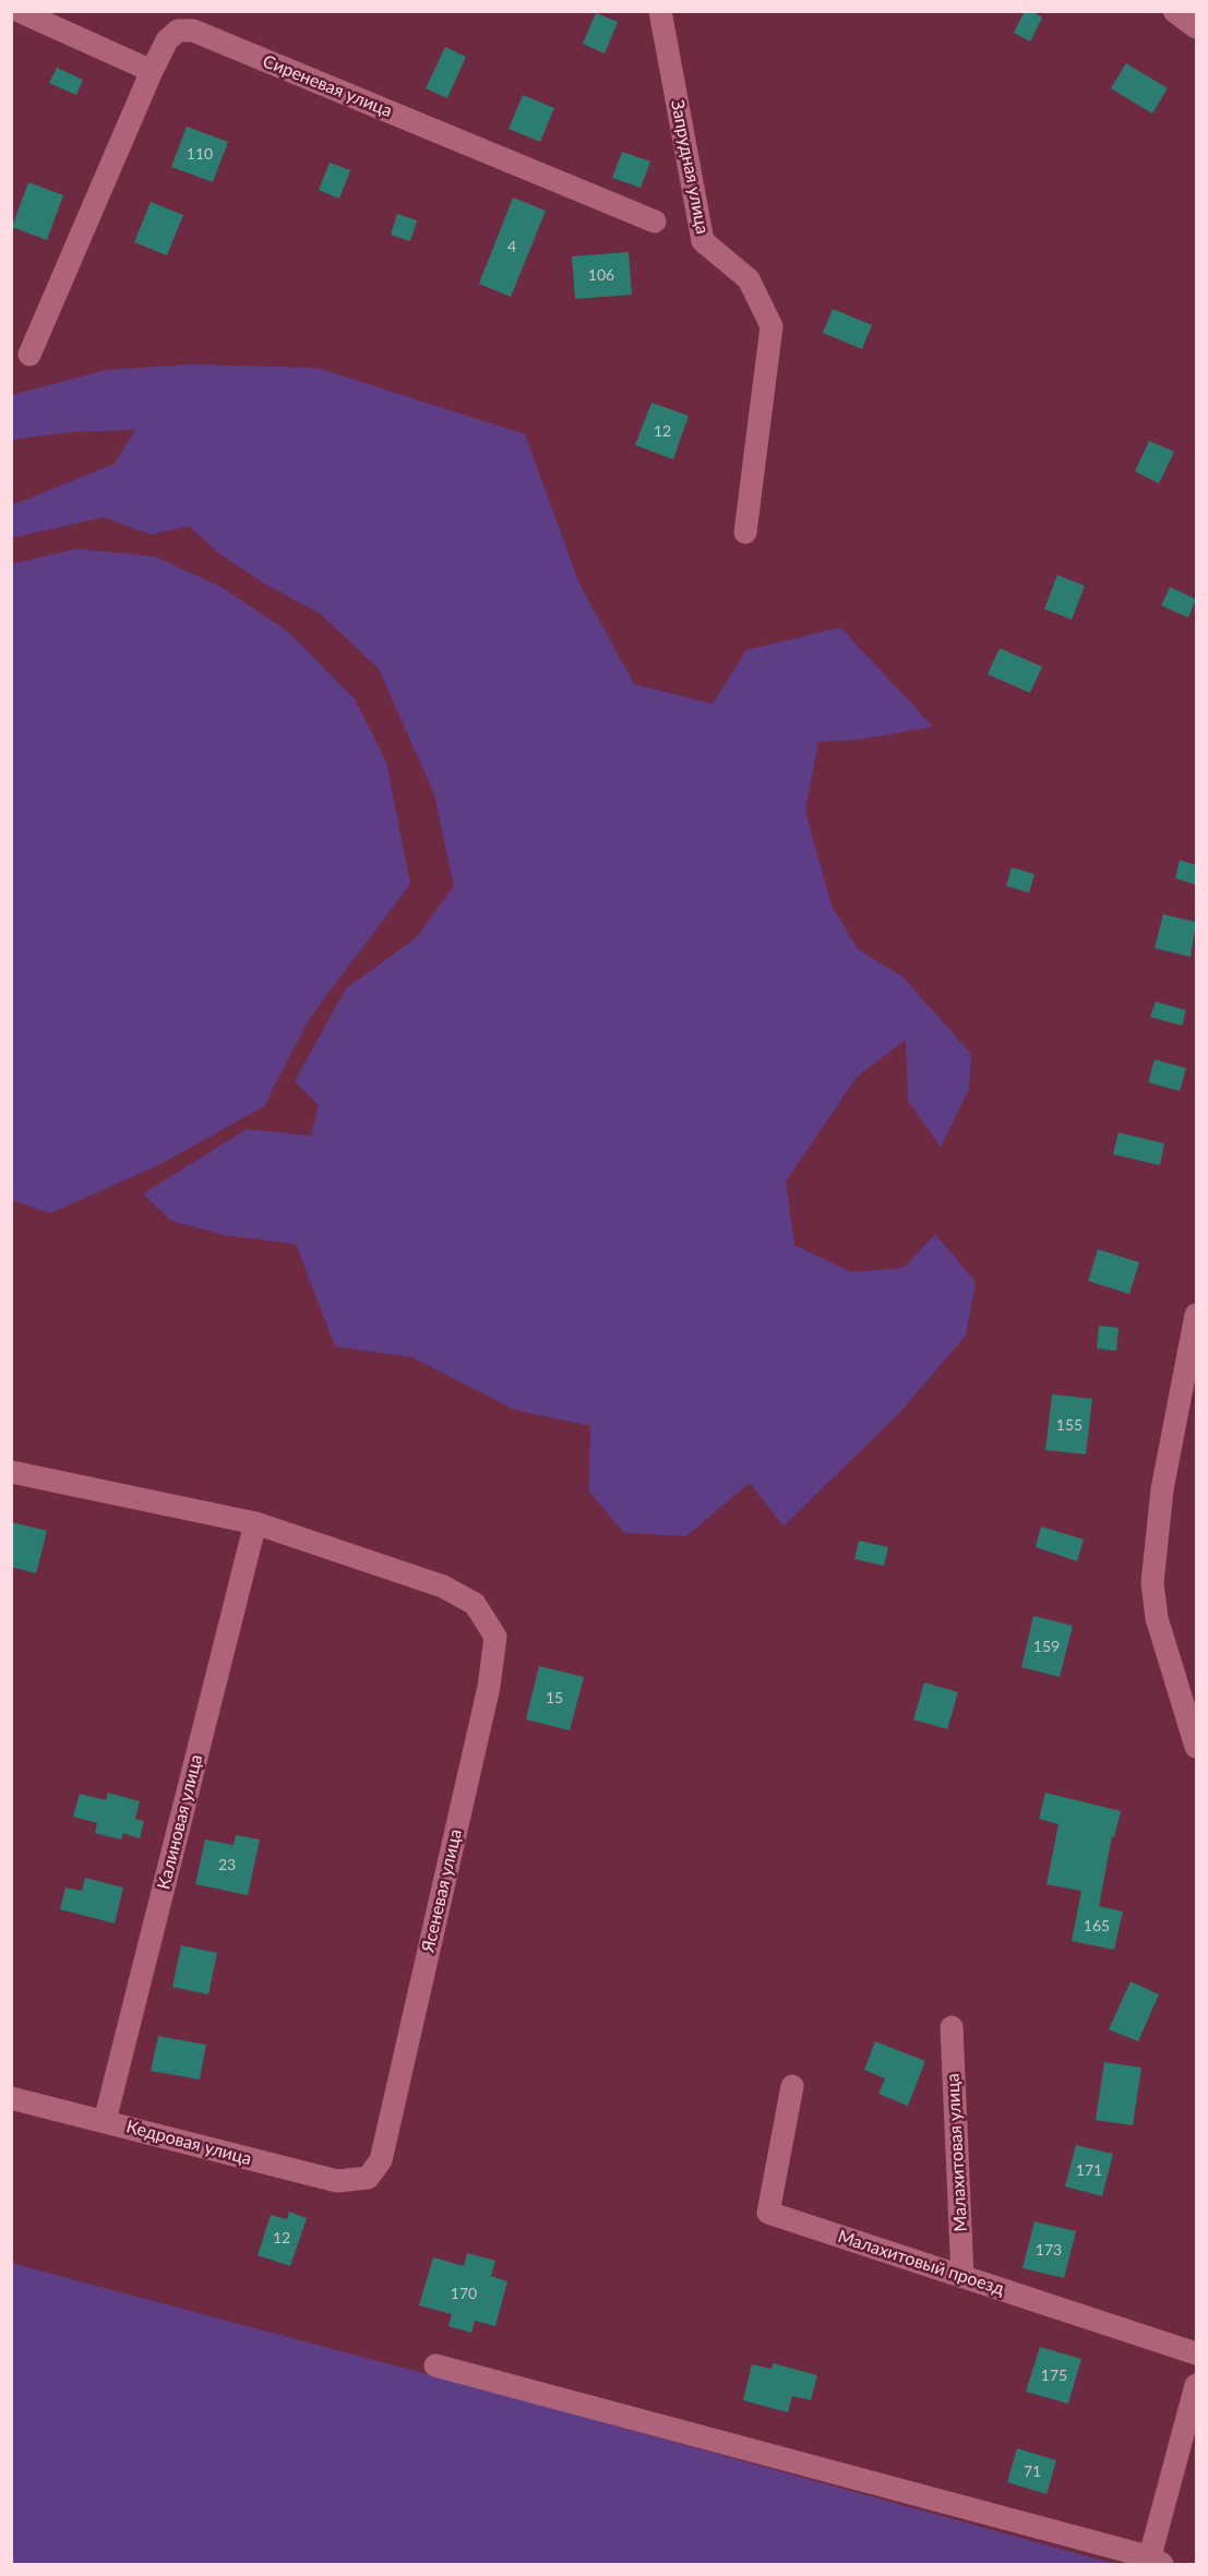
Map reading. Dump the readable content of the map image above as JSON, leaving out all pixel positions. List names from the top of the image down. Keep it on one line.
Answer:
{"streets":{"street":["Сиреневая улица","Запрудная улица","Калиновая улица","Ясеневая улица","Кедровая улица","Малахитовая улица","Малахитовый проезд"]},"crossings":[["Калиновая улица","Ясеневая улица"],["Калиновая улица","Кедровая улица"],["Ясеневая улица","Кедровая улица"],["Малахитовая улица","Малахитовый проезд"]],"house_numbers":["110","4","106","12","155","159","15","23","165","171","12","173","170","175","71"]}
